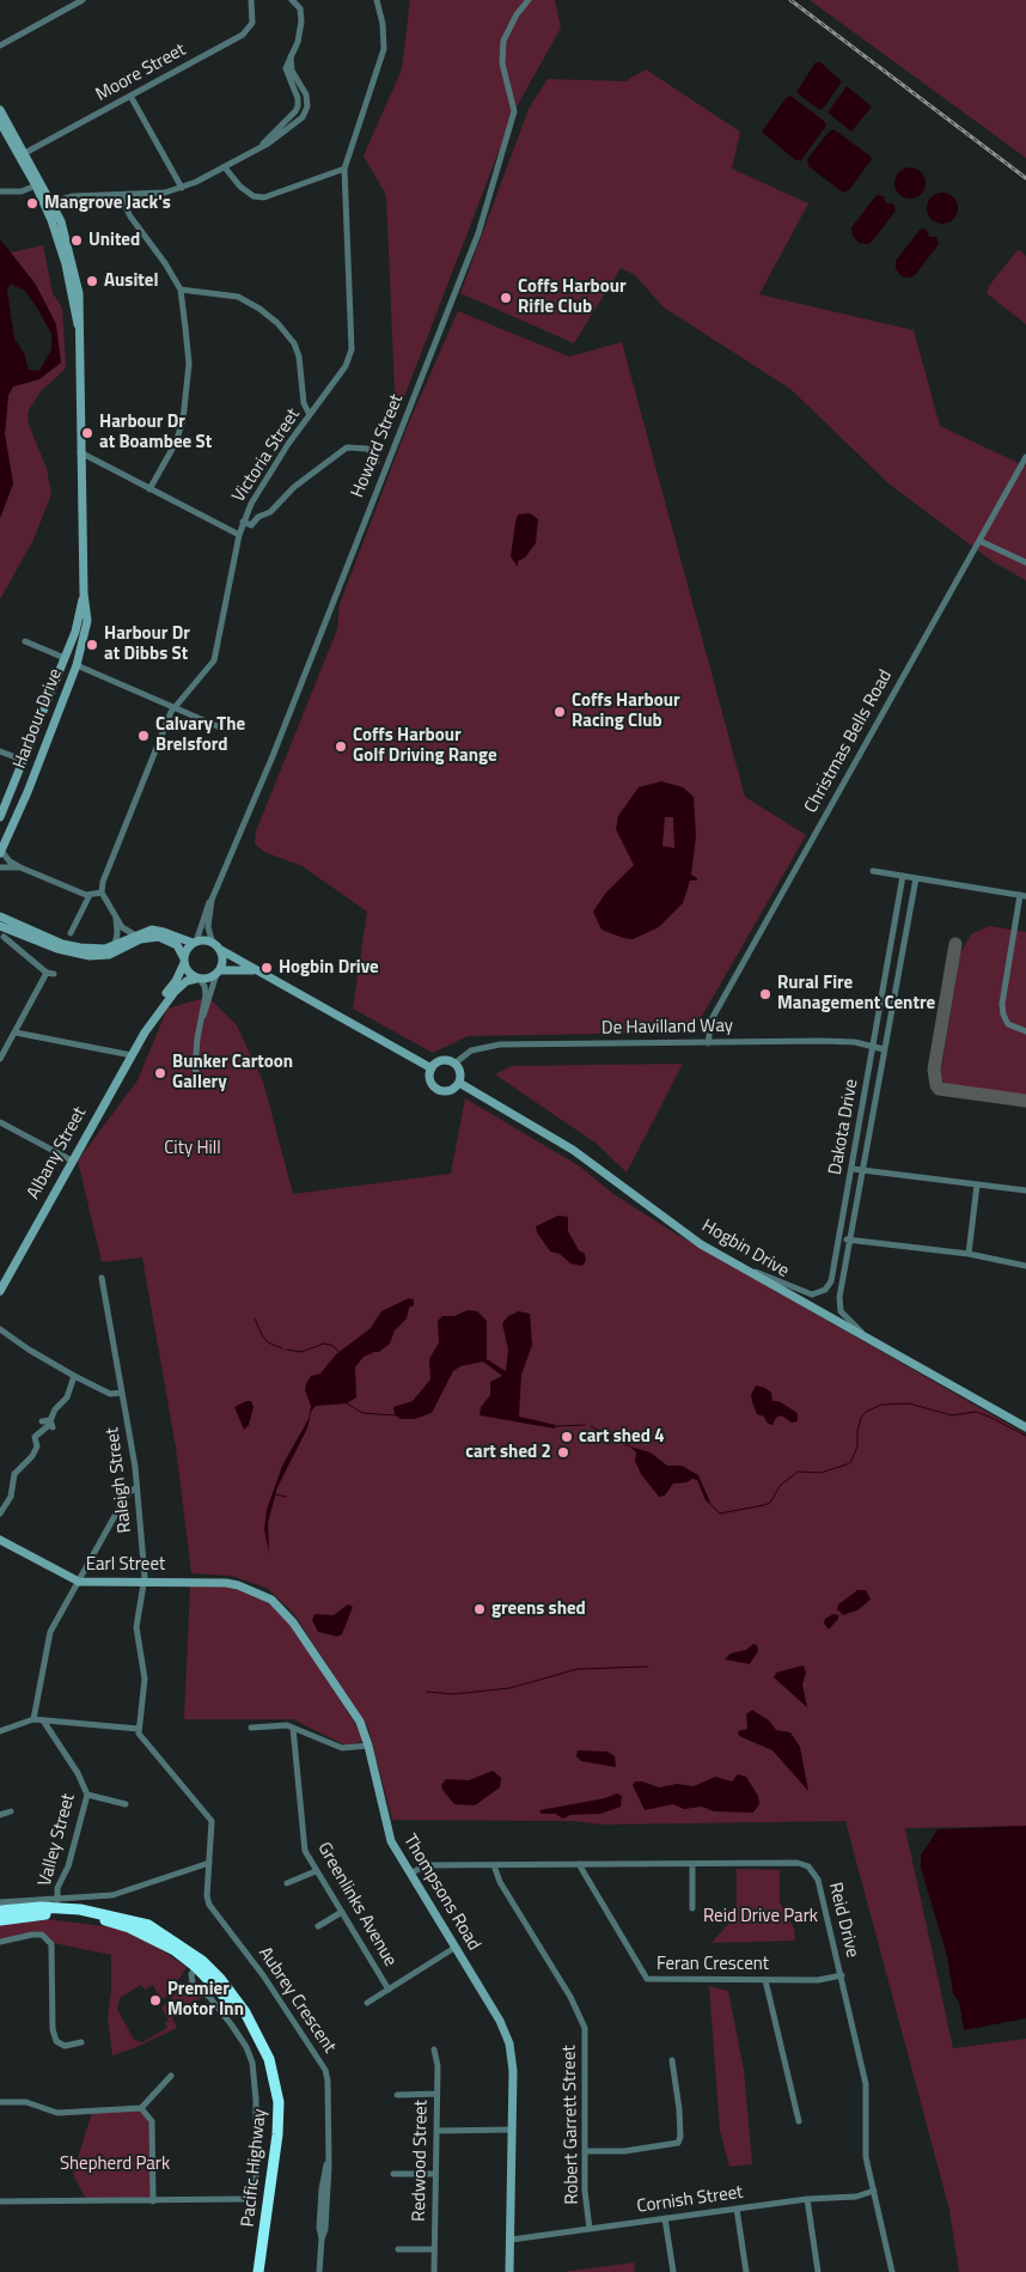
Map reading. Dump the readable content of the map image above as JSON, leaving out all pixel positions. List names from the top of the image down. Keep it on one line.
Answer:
{"streets":{"highway":["Pacific Highway"],"street":["Moore Street","Howard Street","Victoria Street","Harbour Drive","Christmas Bells Road","De Havilland Way","Dakota Drive","Albany Street","Hogbin Drive","Raleigh Street","Earl Street","Valley Street","Thompsons Road","Greenlinks Avenue","Reid Drive","Feran Crescent","Aubrey Crescent","Robert Garrett Street","Redwood Street","Cornish Street"]},"crossings":[["Moore Street","Harbour Drive"],["Howard Street","Albany Street"],["Christmas Bells Road","De Havilland Way"],["De Havilland Way","Dakota Drive"],["De Havilland Way","Hogbin Drive"],["Dakota Drive","Hogbin Drive"],["Raleigh Street","Earl Street"],["Earl Street","Thompsons Road"],["Valley Street","Pacific Highway"],["Thompsons Road","Reid Drive"],["Thompsons Road","Cornish Street"],["Reid Drive","Feran Crescent"],["Reid Drive","Robert Garrett Street"],["Reid Drive","Cornish Street"],["Robert Garrett Street","Cornish Street"]],"parks":["City Hill","Reid Drive Park","Shepherd Park"],"places":["Mangrove Jack's","United","Ausitel","Coffs Harbour Rifle Club","Harbour Dr at Boambee St","Harbour Dr at Dibbs St","Coffs Harbour Racing Club","Calvary The Brelsford","Coffs Harbour Golf Driving Range","Hogbin Drive","Rural Fire Management Centre","Bunker Cartoon Gallery","cart shed 4","cart shed 2","greens shed","Premier Motor Inn"]}
